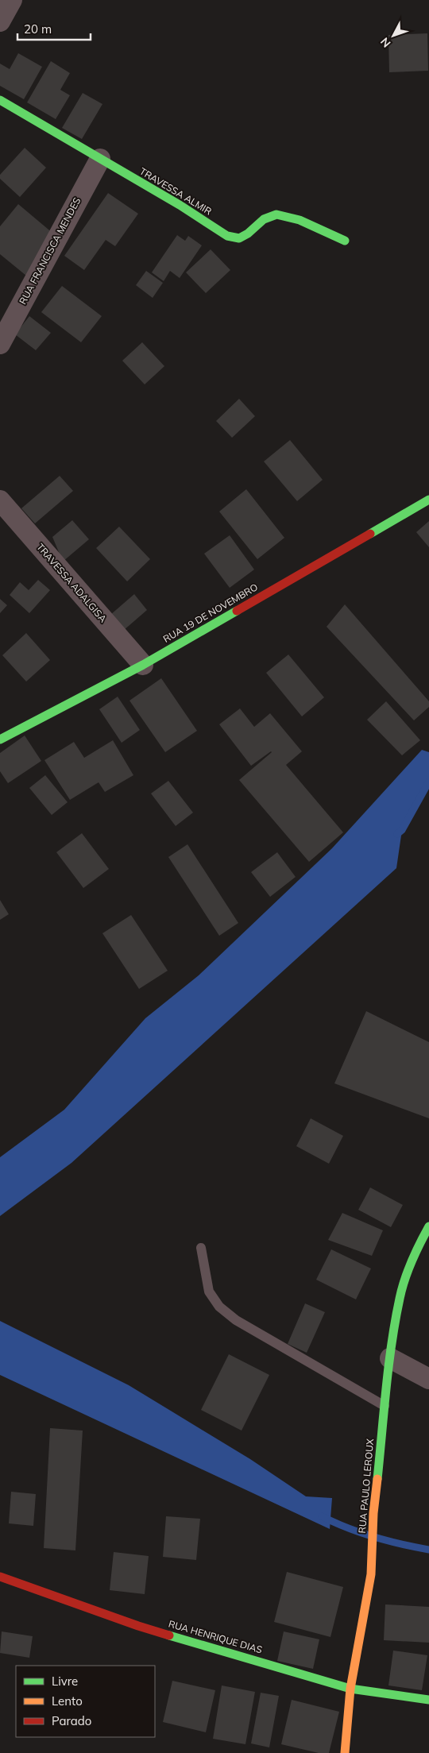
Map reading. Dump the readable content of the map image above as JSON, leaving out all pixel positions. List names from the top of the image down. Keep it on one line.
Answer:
{"streets":{"street":["TRAVESSA ALMIR","RUA FRANCISCA MENDES","TRAVESSA ADALGISA","RUA 19 DE NOVEMBRO","RUA PAULO LEROUX","RUA HENRIQUE DIAS"]},"crossings":[["TRAVESSA ALMIR","RUA FRANCISCA MENDES"],["TRAVESSA ADALGISA","RUA 19 DE NOVEMBRO"],["RUA PAULO LEROUX","RUA HENRIQUE DIAS"]],"legend":["Livre","Lento","Parado"],"scale_bar":"20 m","north":"bottom left"}
